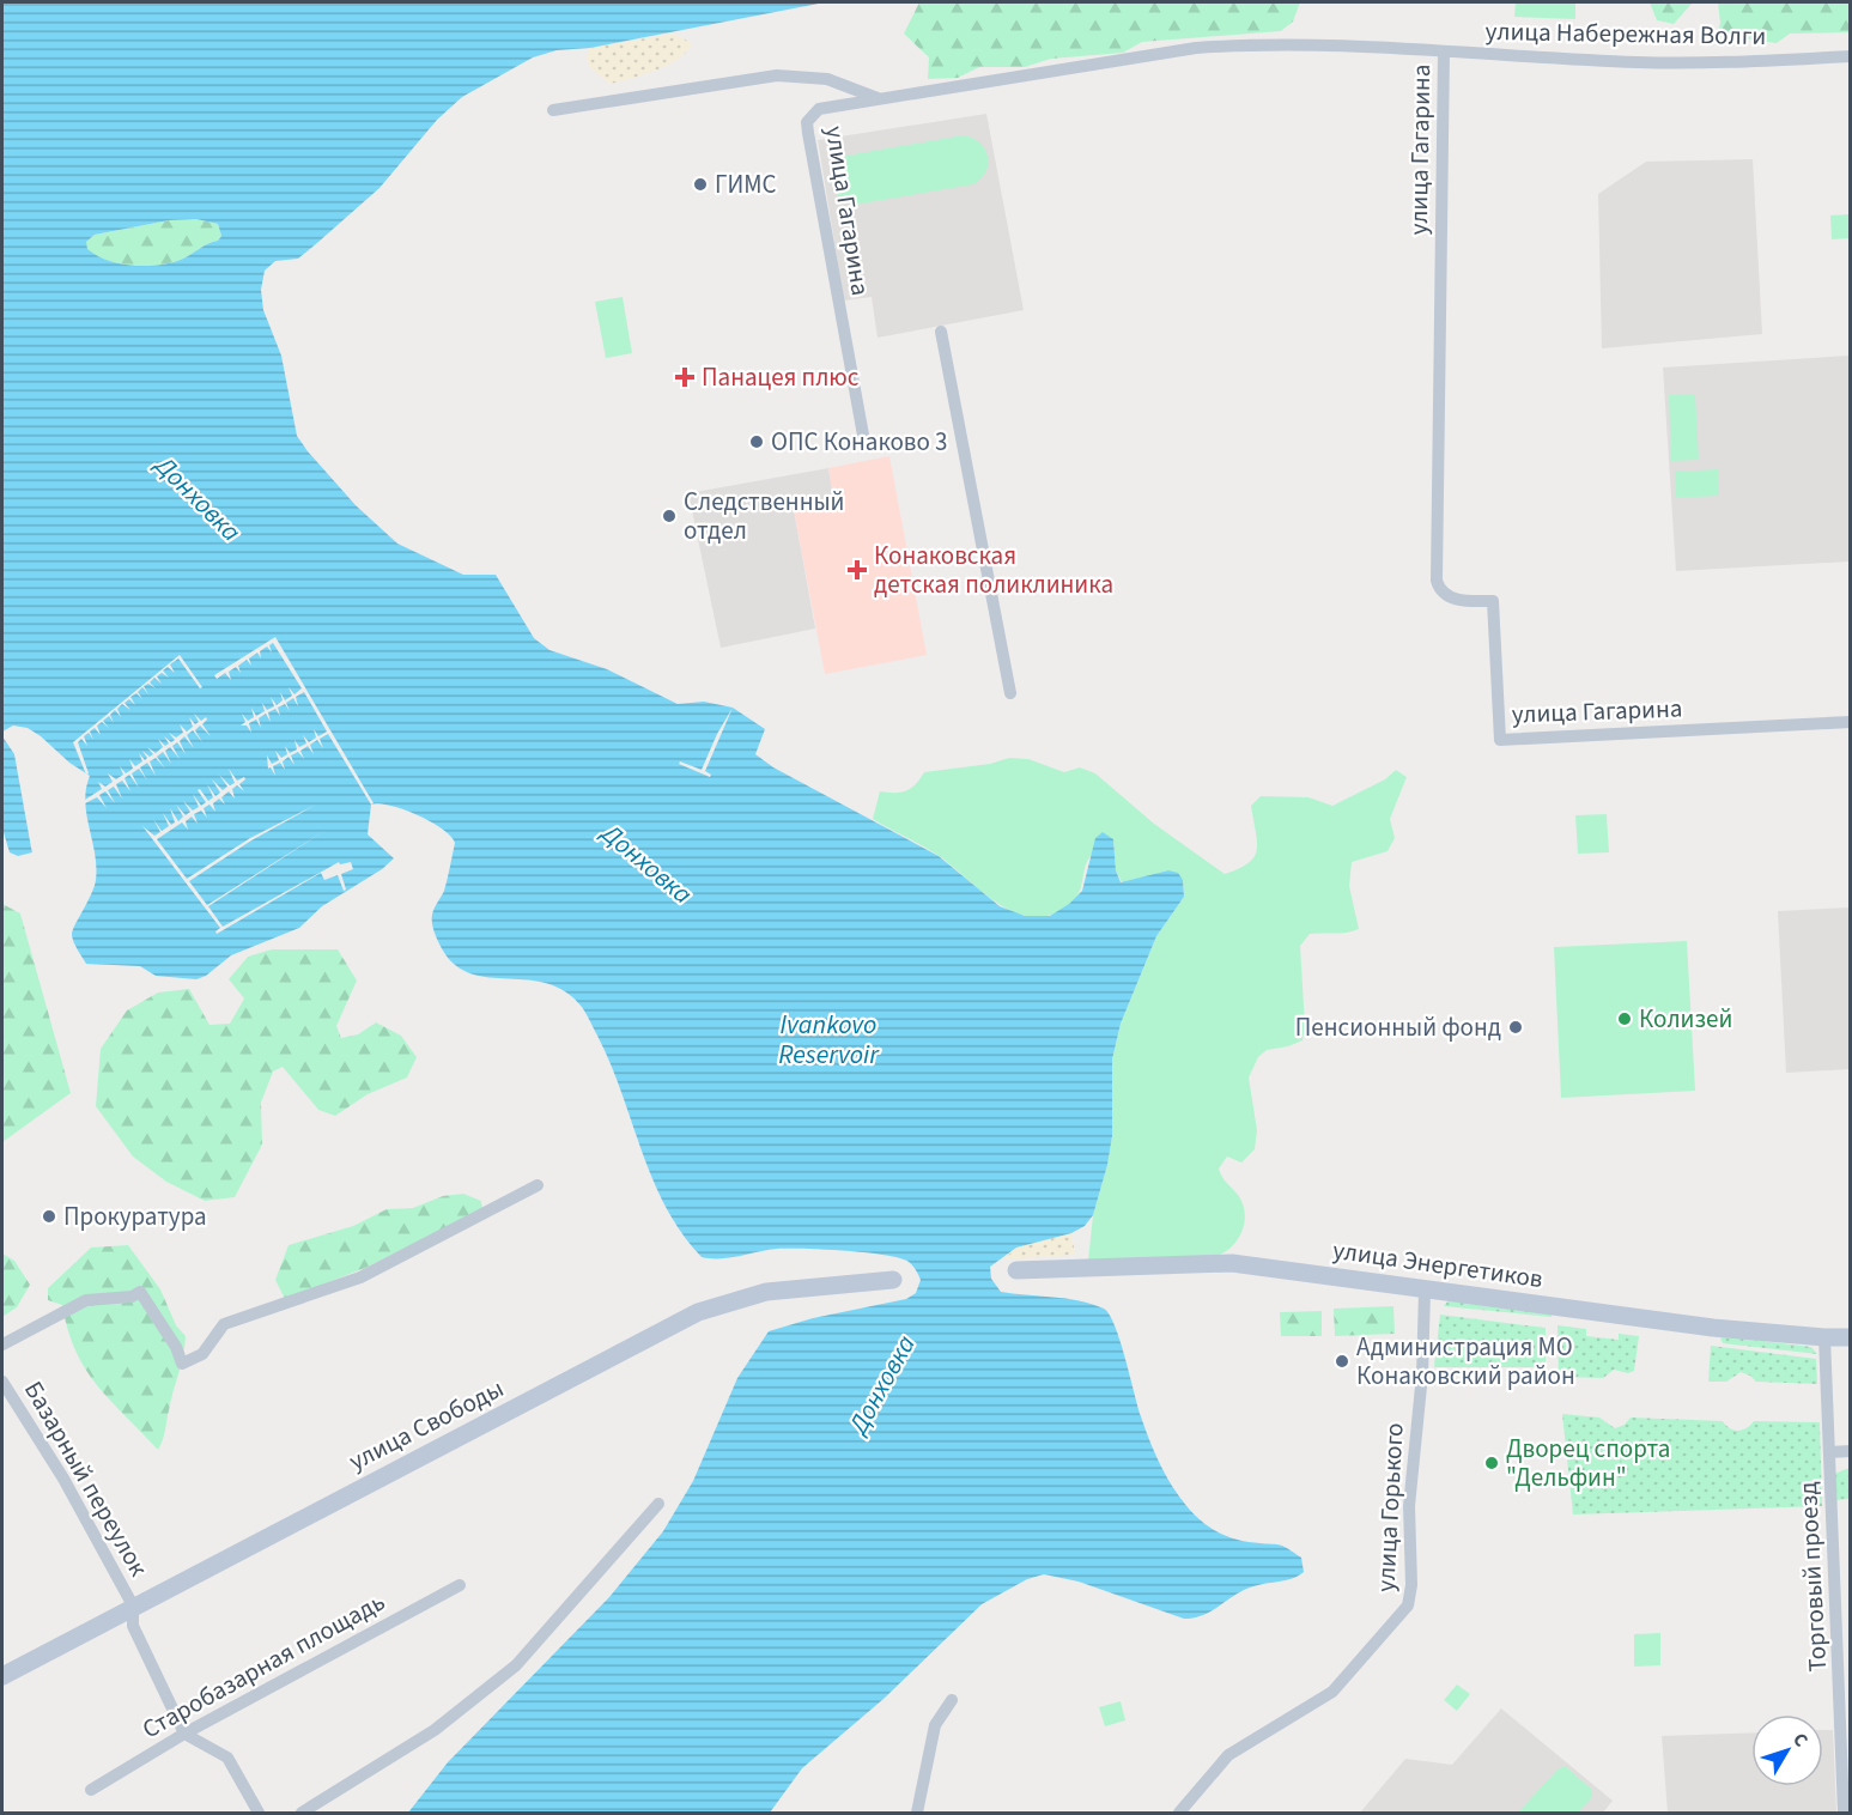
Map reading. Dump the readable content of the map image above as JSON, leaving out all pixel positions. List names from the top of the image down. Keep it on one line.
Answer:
{"streets":{"main road":["улица Энергетиков","улица Свободы"],"street":["улица Набережная Волги","улица Гагарина","Базарный переулок","улица Горького","Торговый проезд","Старобазарная площадь"]},"crossings":[["улица Набережная Волги","улица Гагарина"],["улица Энергетиков","улица Горького"],["улица Энергетиков","Торговый проезд"],["улица Свободы","Базарный переулок"],["Базарный переулок","Старобазарная площадь"]],"water":["Донховка","Ivankovo Reservoir"],"places":{"other":["ГИМС","ОПС Конаково 3","Следственный отдел","Колизей","Пенсионный фонд","Прокуратура","Администрация МО Конаковский район","Дворец спорта \"Дельфин\""],"health":["Панацея плюс","Конаковская детская поликлиника"]},"north":"top right"}
